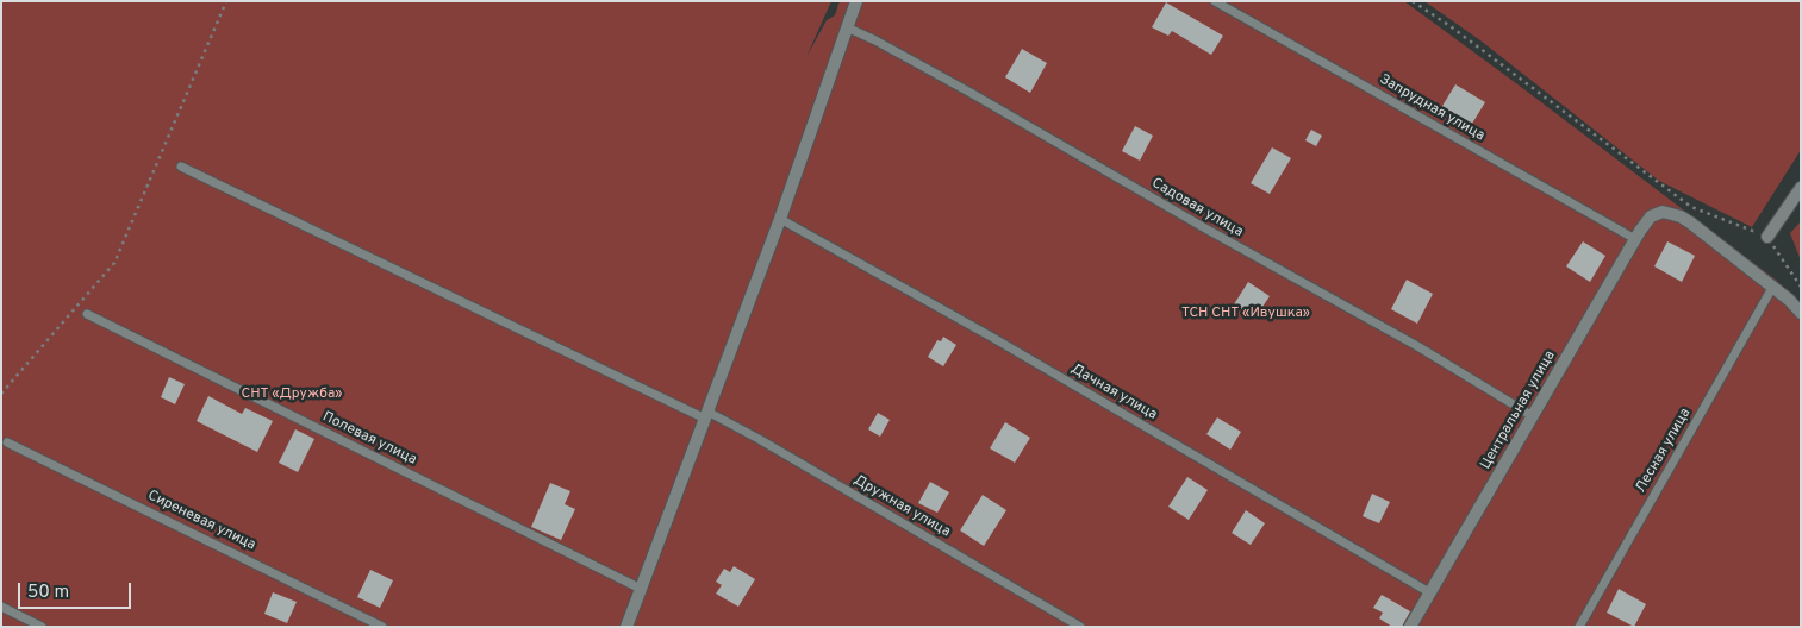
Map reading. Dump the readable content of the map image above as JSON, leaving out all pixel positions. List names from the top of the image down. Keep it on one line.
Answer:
{"streets":{"street":["Центральная улица"],"lane":["Запрудная улица","Садовая улица","Дачная улица","Полевая улица","Лесная улица","Дружная улица","Сиреневая улица"]},"crossings":[["Запрудная улица","Центральная улица"],["Садовая улица","Центральная улица"],["Дачная улица","Центральная улица"],["Центральная улица","Лесная улица"]],"parks":["ТСН СНТ «Ивушка»","СНТ «Дружба»"],"scale_bar":"50 m"}
